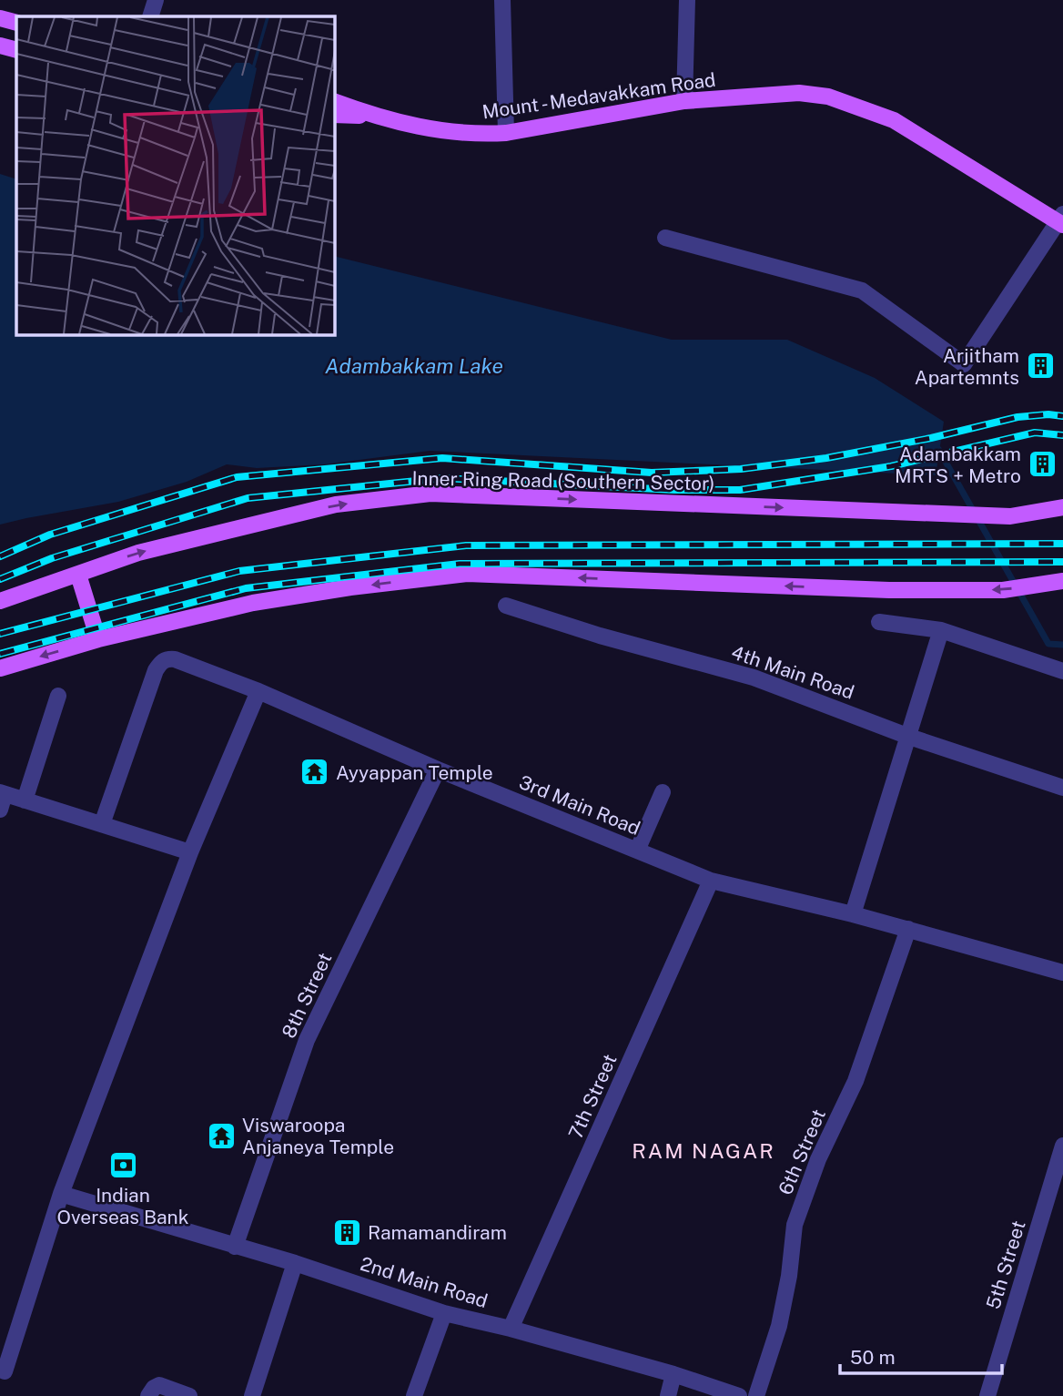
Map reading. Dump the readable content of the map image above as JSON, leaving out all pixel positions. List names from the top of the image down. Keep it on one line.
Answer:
{"streets":{"main road":["Mount - Medavakkam Road","Inner Ring Road (Southern Sector)"],"street":["4th Main Road","3rd Main Road","8th Street","7th Street","6th Street","5th Street","2nd Main Road"]},"crossings":[["3rd Main Road","8th Street"],["3rd Main Road","7th Street"],["3rd Main Road","6th Street"],["8th Street","2nd Main Road"],["7th Street","2nd Main Road"]],"districts":["RAM NAGAR"],"water":["Adambakkam Lake"],"places":{"building":["Arjitham Apartemnts","Adambakkam MRTS + Metro","Ramamandiram"],"temple":["Ayyappan Temple","Viswaroopa Anjaneya Temple"],"bank":["Indian Overseas Bank"]},"scale_bar":"50 m"}
